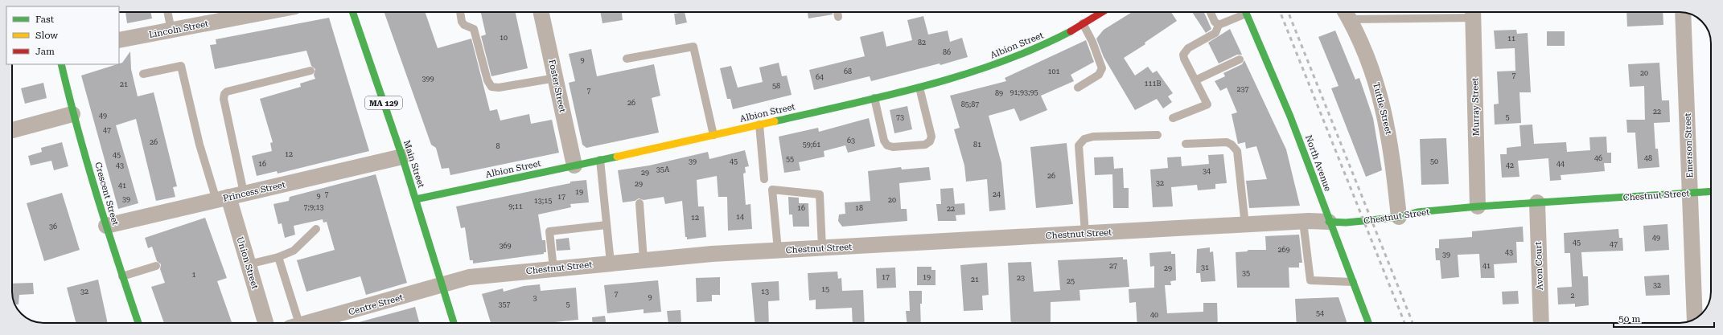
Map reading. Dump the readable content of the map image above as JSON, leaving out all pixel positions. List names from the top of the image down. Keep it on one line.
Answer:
{"streets":{"street":["Lincoln Street","Albion Street","Foster Street","MA 129","Murray Street","Tuttle Street","Emerson Street","North Avenue","Main Street","Princess Street","Crescent Street","Chestnut Street","Union Street","Avon Court","Centre Street"]},"crossings":[["Albion Street","Foster Street"],["Albion Street","Main Street"],["Murray Street","Chestnut Street"],["Tuttle Street","Chestnut Street"],["Emerson Street","Chestnut Street"],["North Avenue","Chestnut Street"],["Main Street","Princess Street"],["Main Street","Chestnut Street"],["Main Street","Centre Street"],["Princess Street","Crescent Street"],["Princess Street","Union Street"],["Chestnut Street","Avon Court"],["Chestnut Street","Centre Street"]],"house_numbers":["10","11","82","86","9","68","101","20","7","64","399","111B","21","58","237","7","91;93;95","89","26","85;87","22","49","73","5","47","63","26","59;61","81","8","12","45","46","48","55","39","45","50","16","44","43","42","35A","34","29","26","32","29","41","19","7","24","9","17","39","20","13;15","9;11","7;9;13","16","18","22","14","12","36","49","45","47","369","269","43","39","27","41","31","29","35","1","17","19","23","21","25","32","15","32","13","7","2","9","3","357","5","54","40"],"legend":["Fast","Slow","Jam"],"scale_bar":"50 m"}
